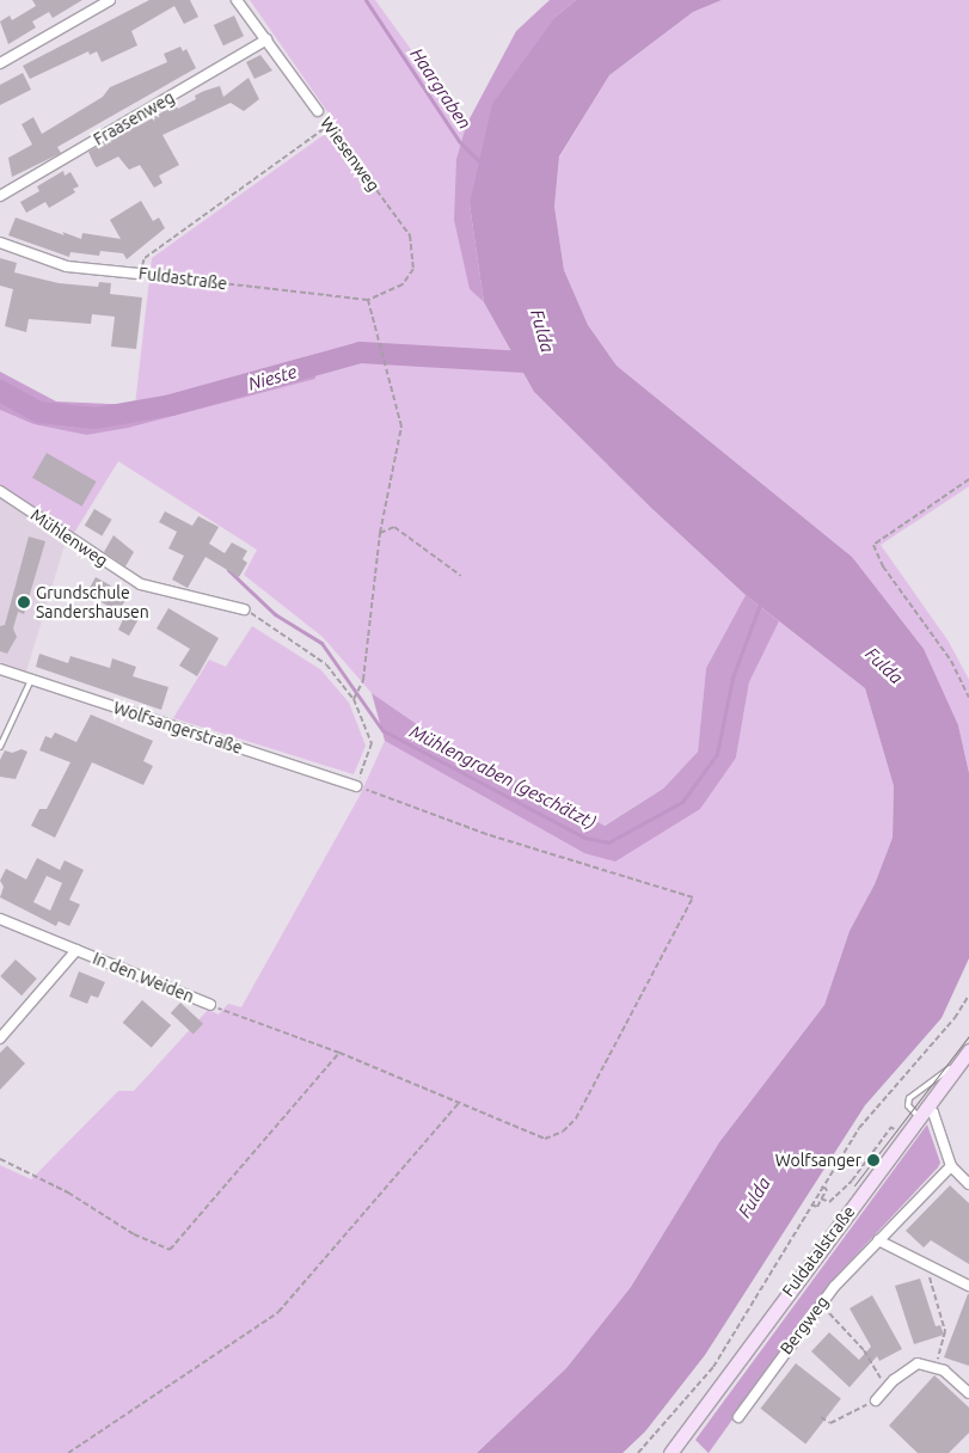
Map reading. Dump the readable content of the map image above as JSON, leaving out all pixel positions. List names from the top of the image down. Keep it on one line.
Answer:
{"streets":{"main road":["Fuldatalstraße"],"street":["Fraasenweg","Wiesenweg","Fuldastraße","Mühlenweg","Wolfsangerstraße","In den Weiden","Bergweg"]},"crossings":[["Fraasenweg","Wiesenweg"],["Wiesenweg","Fuldastraße"]],"water":["Haargraben","Fulda","Nieste","Mühlengraben (geschätzt)"],"places":["Grundschule Sandershausen","Wolfsanger"]}
